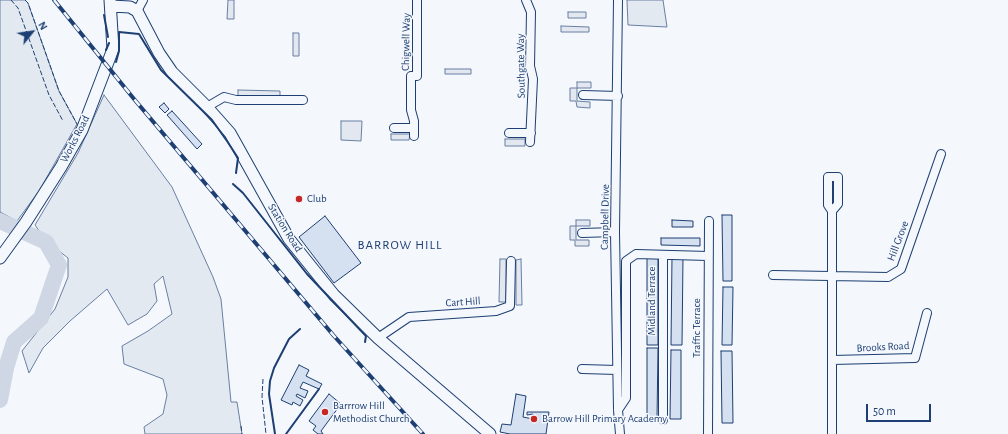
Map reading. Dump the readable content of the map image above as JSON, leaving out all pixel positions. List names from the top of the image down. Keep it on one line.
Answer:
{"streets":{"street":["Chigwell Way","Southgate Way","Works Road","Campbell Drive","Station Road","Hill Grove","Midland Terrace","Cart Hill","Traffic Terrace","Brooks Road"]},"crossings":[["Station Road","Cart Hill"]],"districts":["BARROW HILL"],"places":["Club","Barrrow Hill Methodist Church","Barrow Hill Primary Academy"],"scale_bar":"50 m","north":"top right"}
